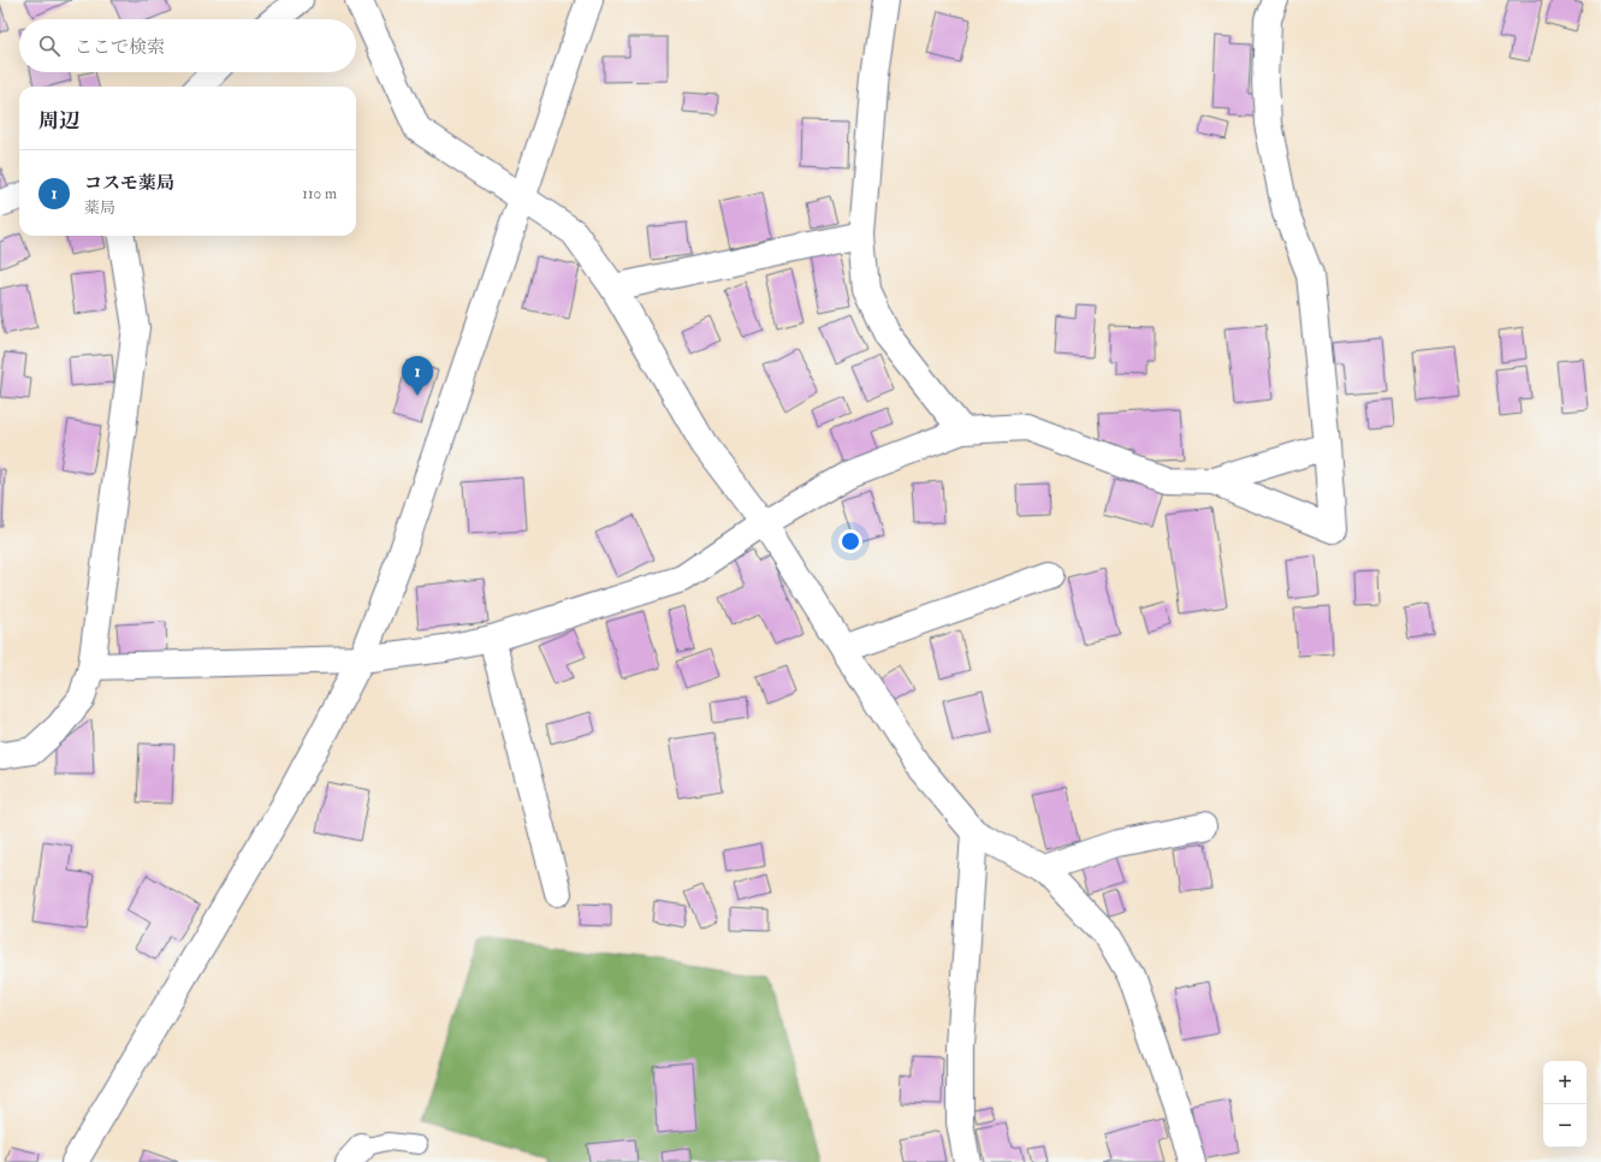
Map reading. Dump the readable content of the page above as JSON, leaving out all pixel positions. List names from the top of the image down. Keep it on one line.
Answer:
{"page":{"search":"ここで検索","heading":"周辺","list":[{"mark":"1","name":"コスモ薬局","note":"薬局","value":"110 m"}],"pins":"1","map_buttons":["+","−"]}}
